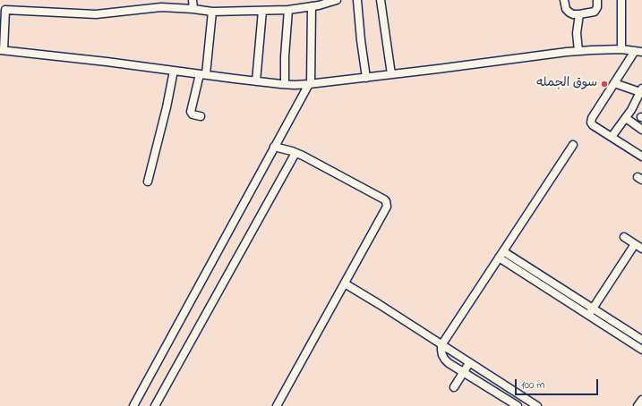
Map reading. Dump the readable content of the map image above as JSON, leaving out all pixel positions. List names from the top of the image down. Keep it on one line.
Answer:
{"places":["سوق الجمله"],"scale_bar":"100 m"}
